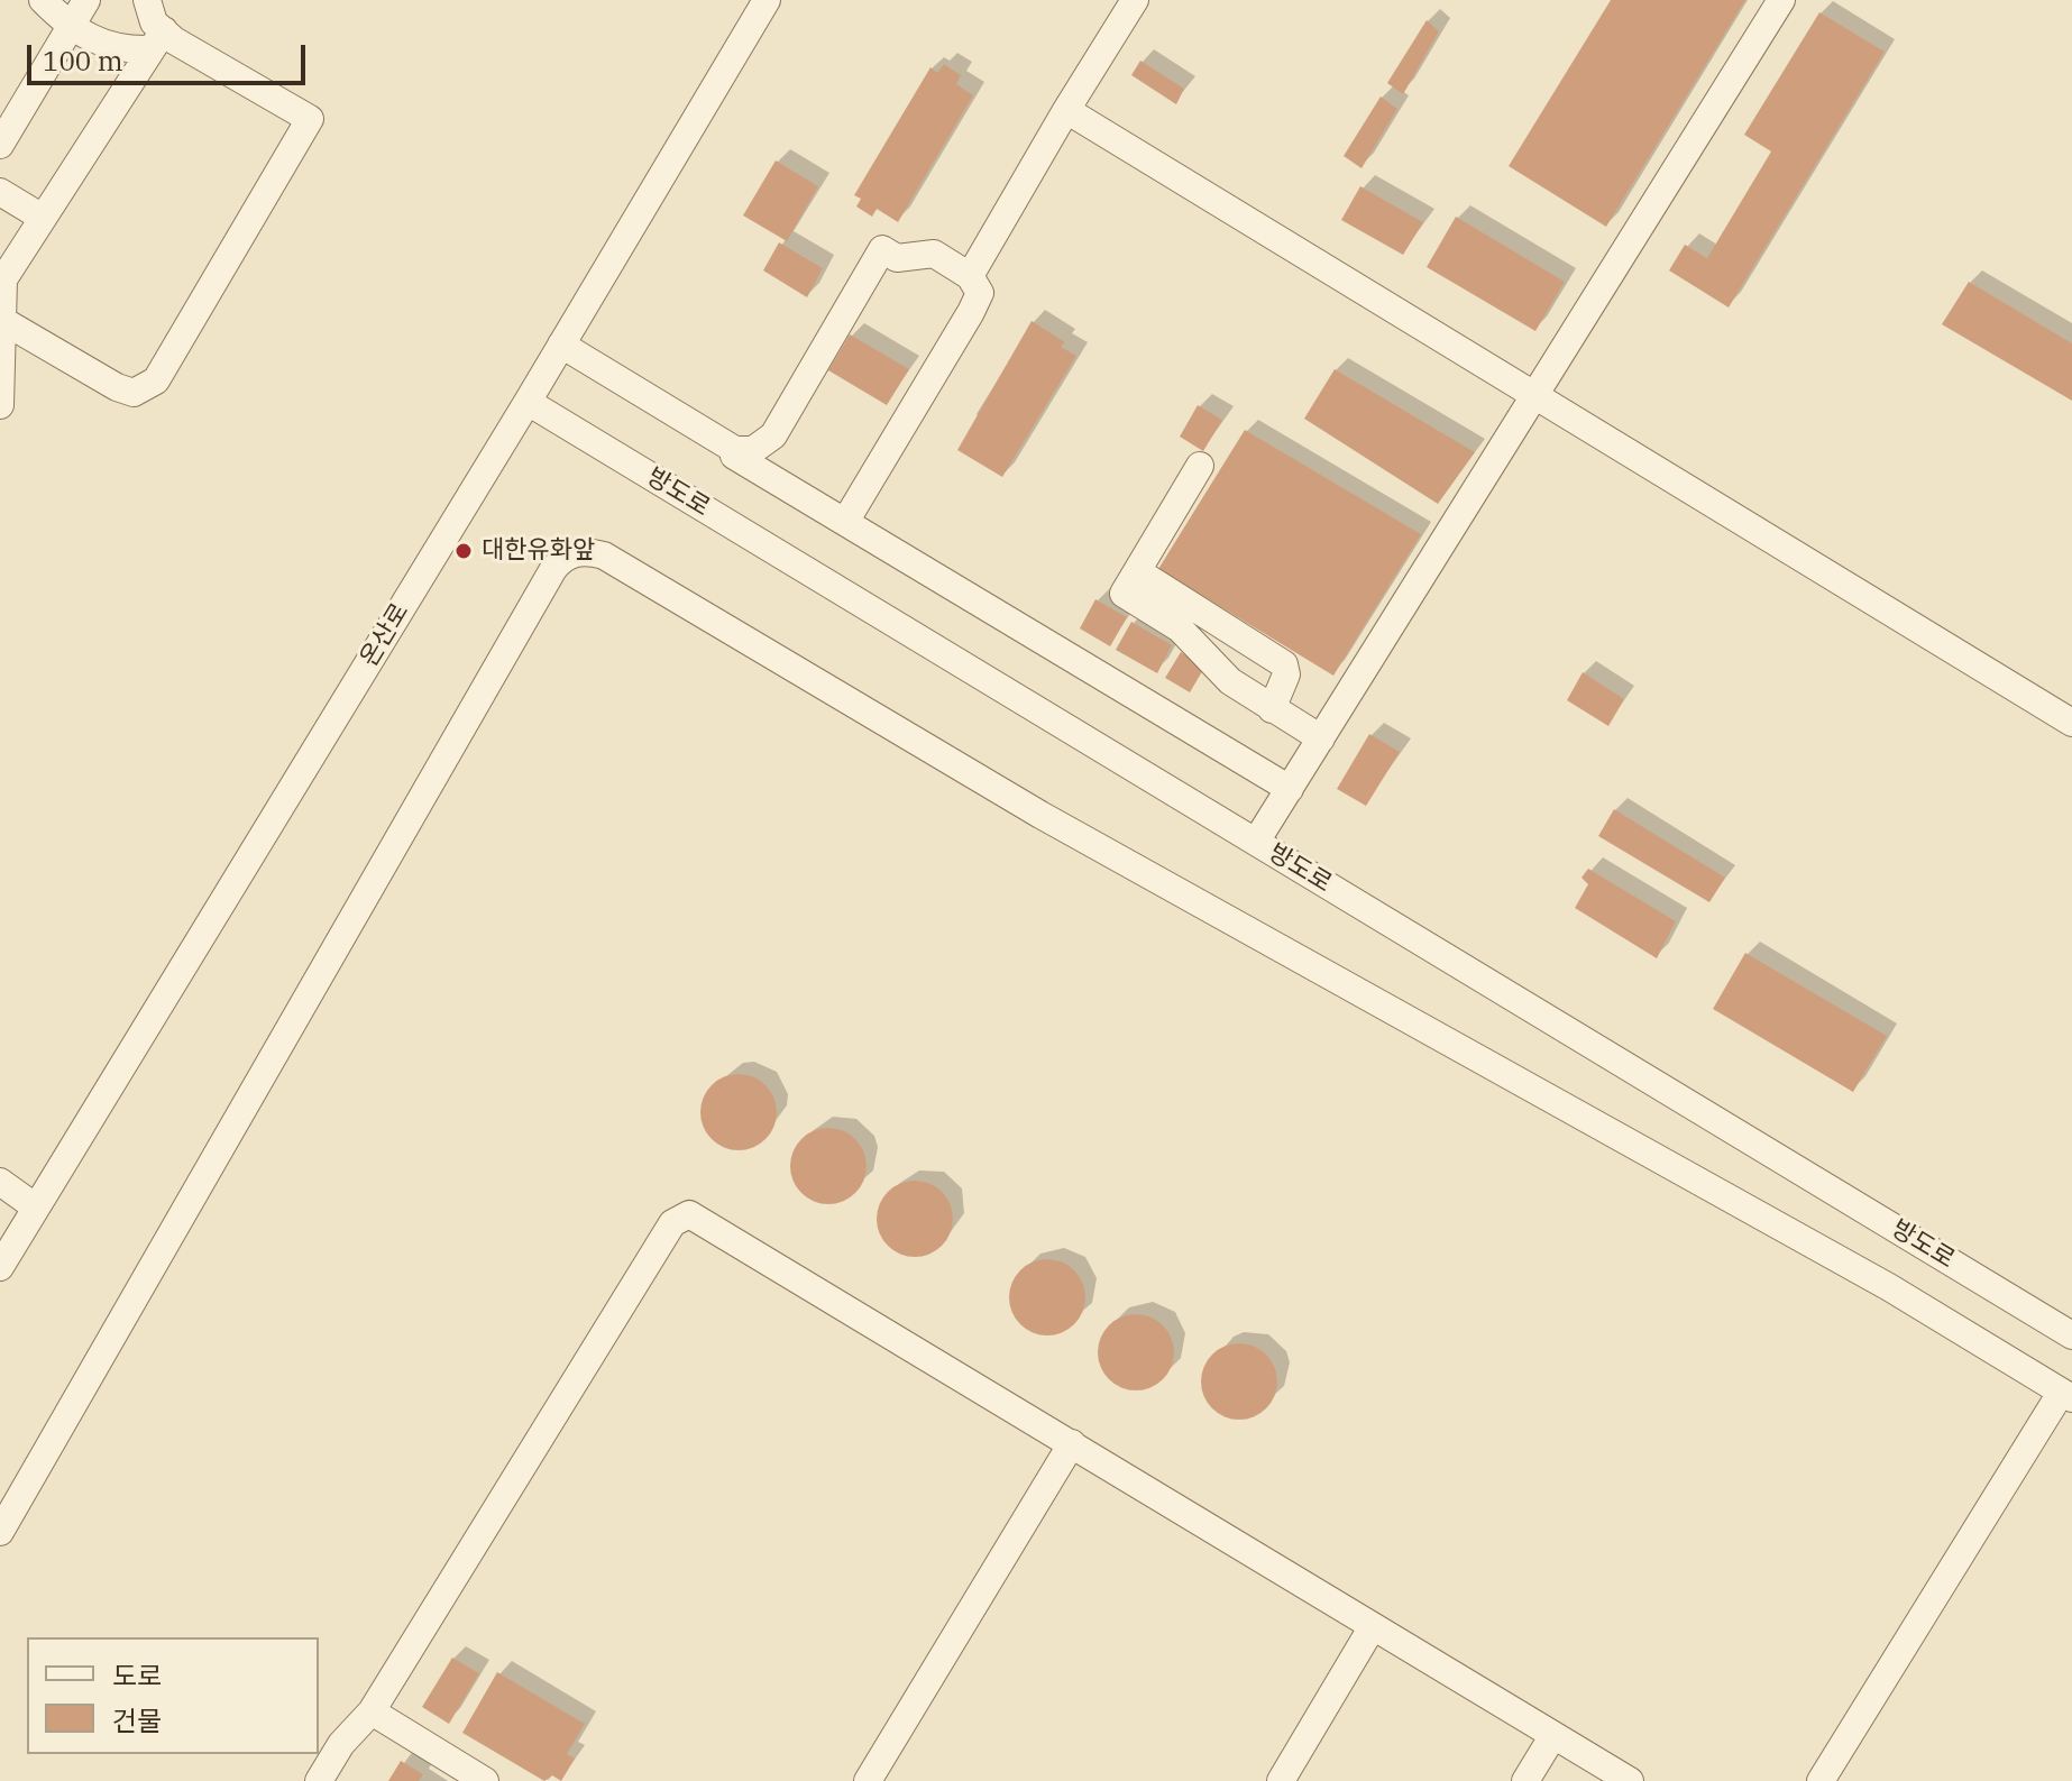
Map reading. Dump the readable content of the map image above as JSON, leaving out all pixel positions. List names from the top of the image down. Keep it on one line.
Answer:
{"streets":{"street":["방도로","온산로"]},"crossings":[["방도로","온산로"]],"places":["대한유화앞"],"legend":["도로","건물"],"scale_bar":"100 m"}
